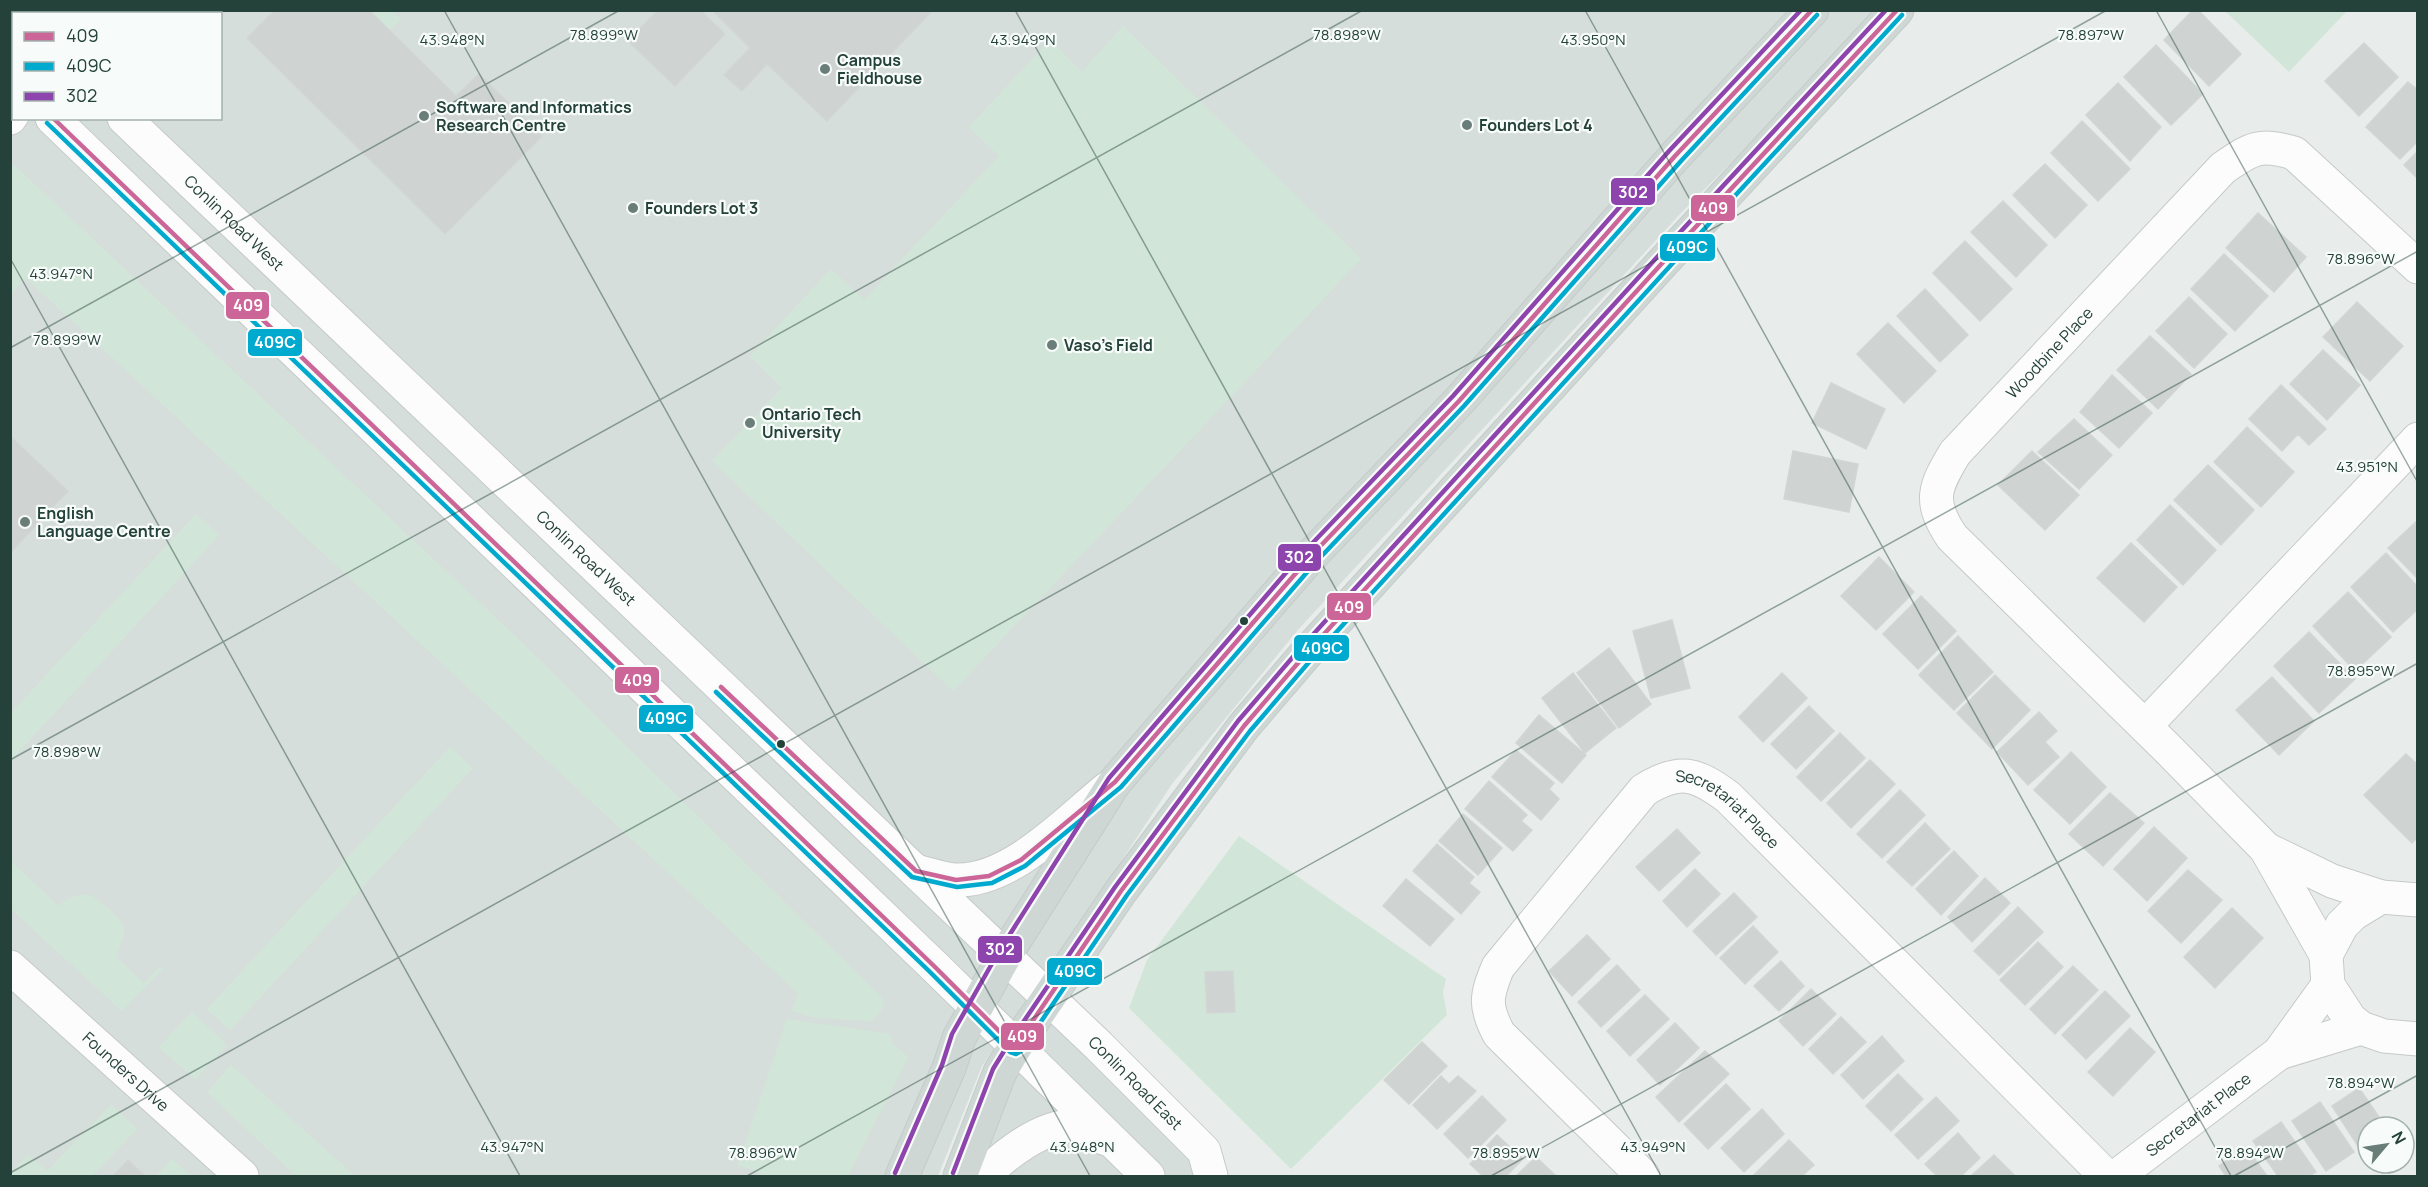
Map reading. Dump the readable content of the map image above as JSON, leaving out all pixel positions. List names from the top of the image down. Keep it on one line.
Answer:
{"streets":{"street":["Conlin Road West","Woodbine Place","Secretariat Place","Founders Drive","Conlin Road East"]},"crossings":[["Conlin Road West","Conlin Road East"],["Woodbine Place","Secretariat Place"]],"places":["Campus Fieldhouse","Software and Informatics Research Centre","Founders Lot 4","Founders Lot 3","Vaso's Field","Ontario Tech University","English Language Centre"],"lines":["transit line 409","transit line 302","transit line 409C"],"legend":["409","409C","302"],"north":"top right","coordinates":["78.899°W","78.898°W","78.897°W","43.948°N","43.949°N","43.950°N","78.896°W","43.947°N","43.951°N","78.895°W","78.894°W"]}
